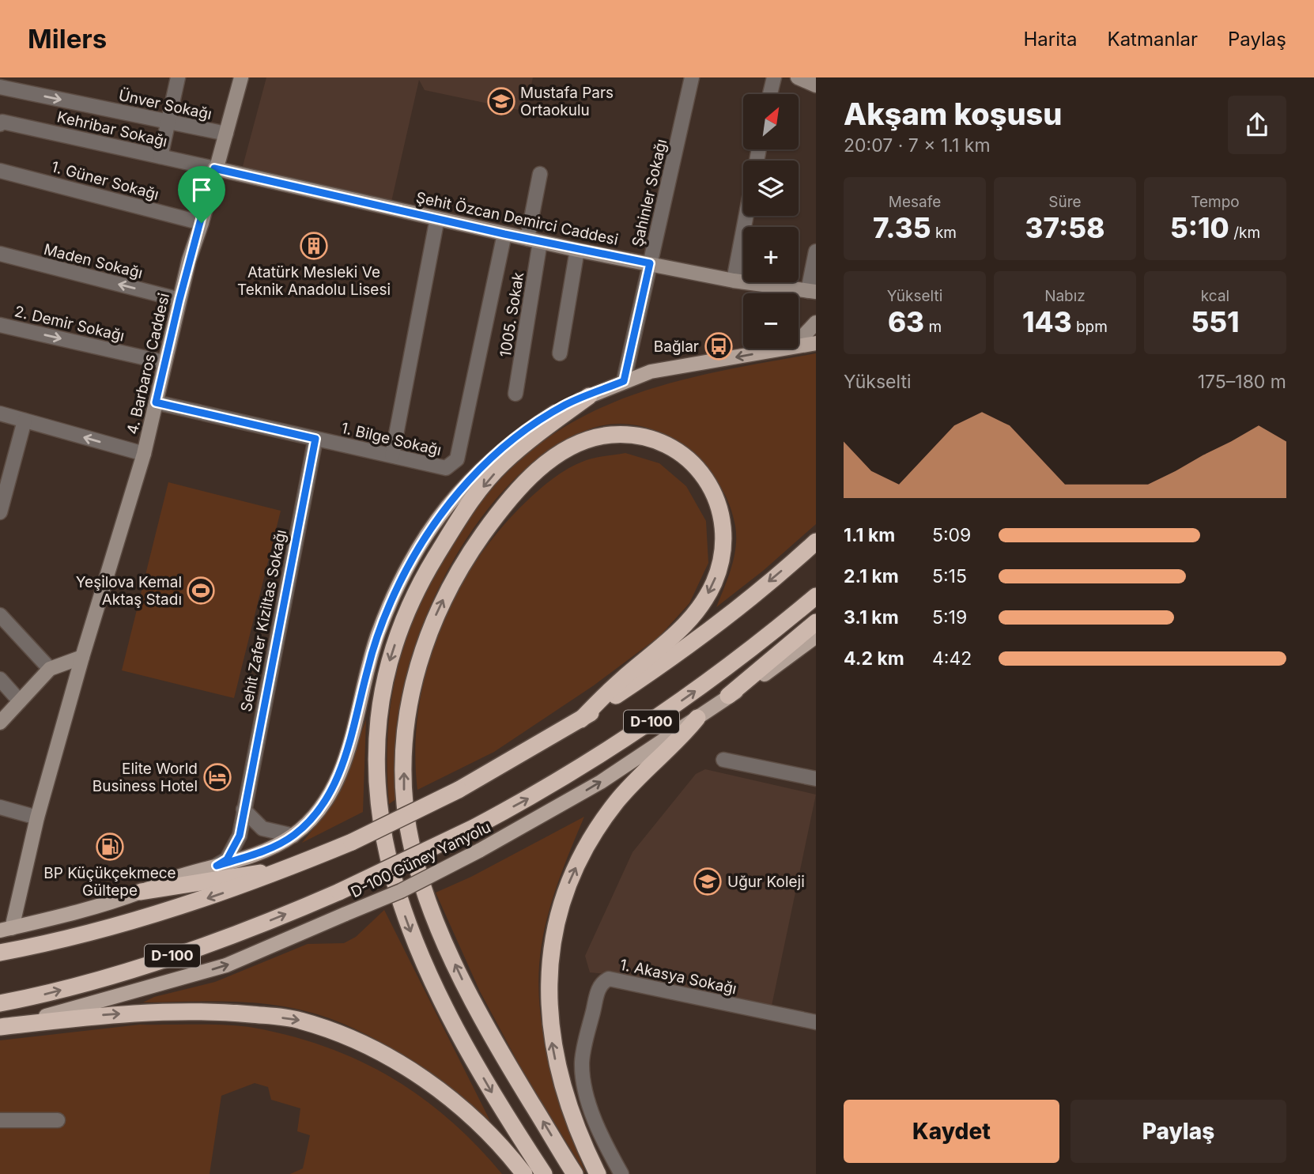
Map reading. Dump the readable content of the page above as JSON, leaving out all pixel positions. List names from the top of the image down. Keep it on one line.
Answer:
{"streets":{"highway":["D-100"],"main road":["D-100 Güney Yanyolu"],"street":["Ünver Sokağı","Kehribar Sokağı","1. Güner Sokağı","Şahinler Sokağı","Şehit Özcan Demirci Caddesi","Maden Sokağı","1005. Sokak","2. Demir Sokağı","4. Barbaros Caddesi","1. Bilge Sokağı","Sehit Zafer Kiziltas Sokağı","1. Akasya Sokağı"]},"crossings":[["Ünver Sokağı","4. Barbaros Caddesi"],["Kehribar Sokağı","Şehit Özcan Demirci Caddesi"],["Kehribar Sokağı","4. Barbaros Caddesi"],["1. Güner Sokağı","4. Barbaros Caddesi"],["Şahinler Sokağı","Şehit Özcan Demirci Caddesi"],["Şehit Özcan Demirci Caddesi","1005. Sokak"],["Şehit Özcan Demirci Caddesi","4. Barbaros Caddesi"],["Şehit Özcan Demirci Caddesi","1. Bilge Sokağı"],["Maden Sokağı","4. Barbaros Caddesi"],["2. Demir Sokağı","4. Barbaros Caddesi"],["4. Barbaros Caddesi","1. Bilge Sokağı"],["1. Bilge Sokağı","Sehit Zafer Kiziltas Sokağı"]],"one_way":["Ünver Sokağı","Maden Sokağı"],"places":{"school or university":["Mustafa Pars Ortaokulu","Uğur Koleji"],"building":["Atatürk Mesleki Ve Teknik Anadolu Lisesi"],"bus stop":["Bağlar"],"sports":["Yeşilova Kemal Aktaş Stadı"],"hotel":["Elite World Business Hotel"],"fuel station":["BP Küçükçekmece Gültepe"]},"north":"top right","page":{"header":"Milers","nav":["Harita","Katmanlar","Paylaş"],"heading":["Akşam koşusu","20:07 · 7 × 1.1 km"],"map_buttons":["+","−"],"stats":[["Mesafe","7.35 km"],["Süre","37:58"],["Tempo","5:10 /km"],["Yükselti","63 m"],["Nabız","143 bpm"],["kcal","551"]],"chart":["Yükselti","175–180 m"],"list":[{"name":"1.1 km","note":"5:09"},{"name":"2.1 km","note":"5:15"},{"name":"3.1 km","note":"5:19"},{"name":"4.2 km","note":"4:42"}],"buttons":["Kaydet","Paylaş"]}}
